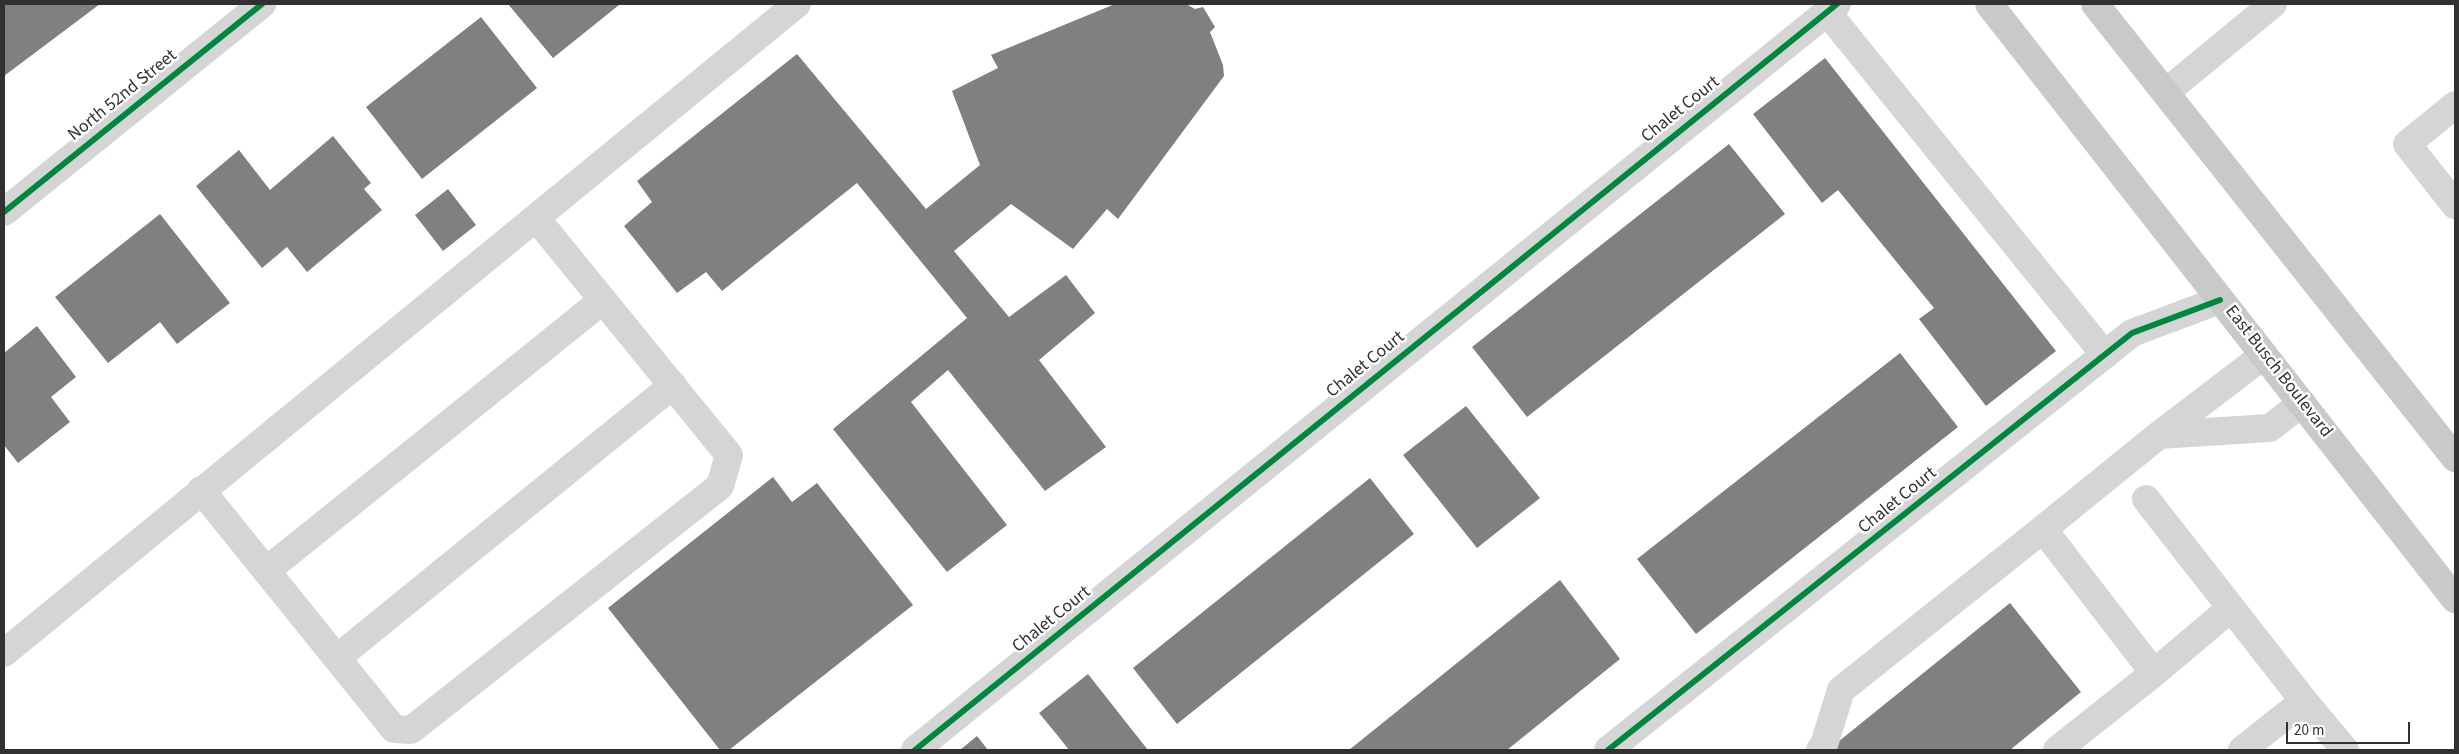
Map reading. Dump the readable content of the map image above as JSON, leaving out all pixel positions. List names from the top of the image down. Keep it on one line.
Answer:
{"streets":{"main road":["East Busch Boulevard"],"street":["North 52nd Street","Chalet Court"]},"crossings":[["Chalet Court","East Busch Boulevard"]],"scale_bar":"20 m"}
